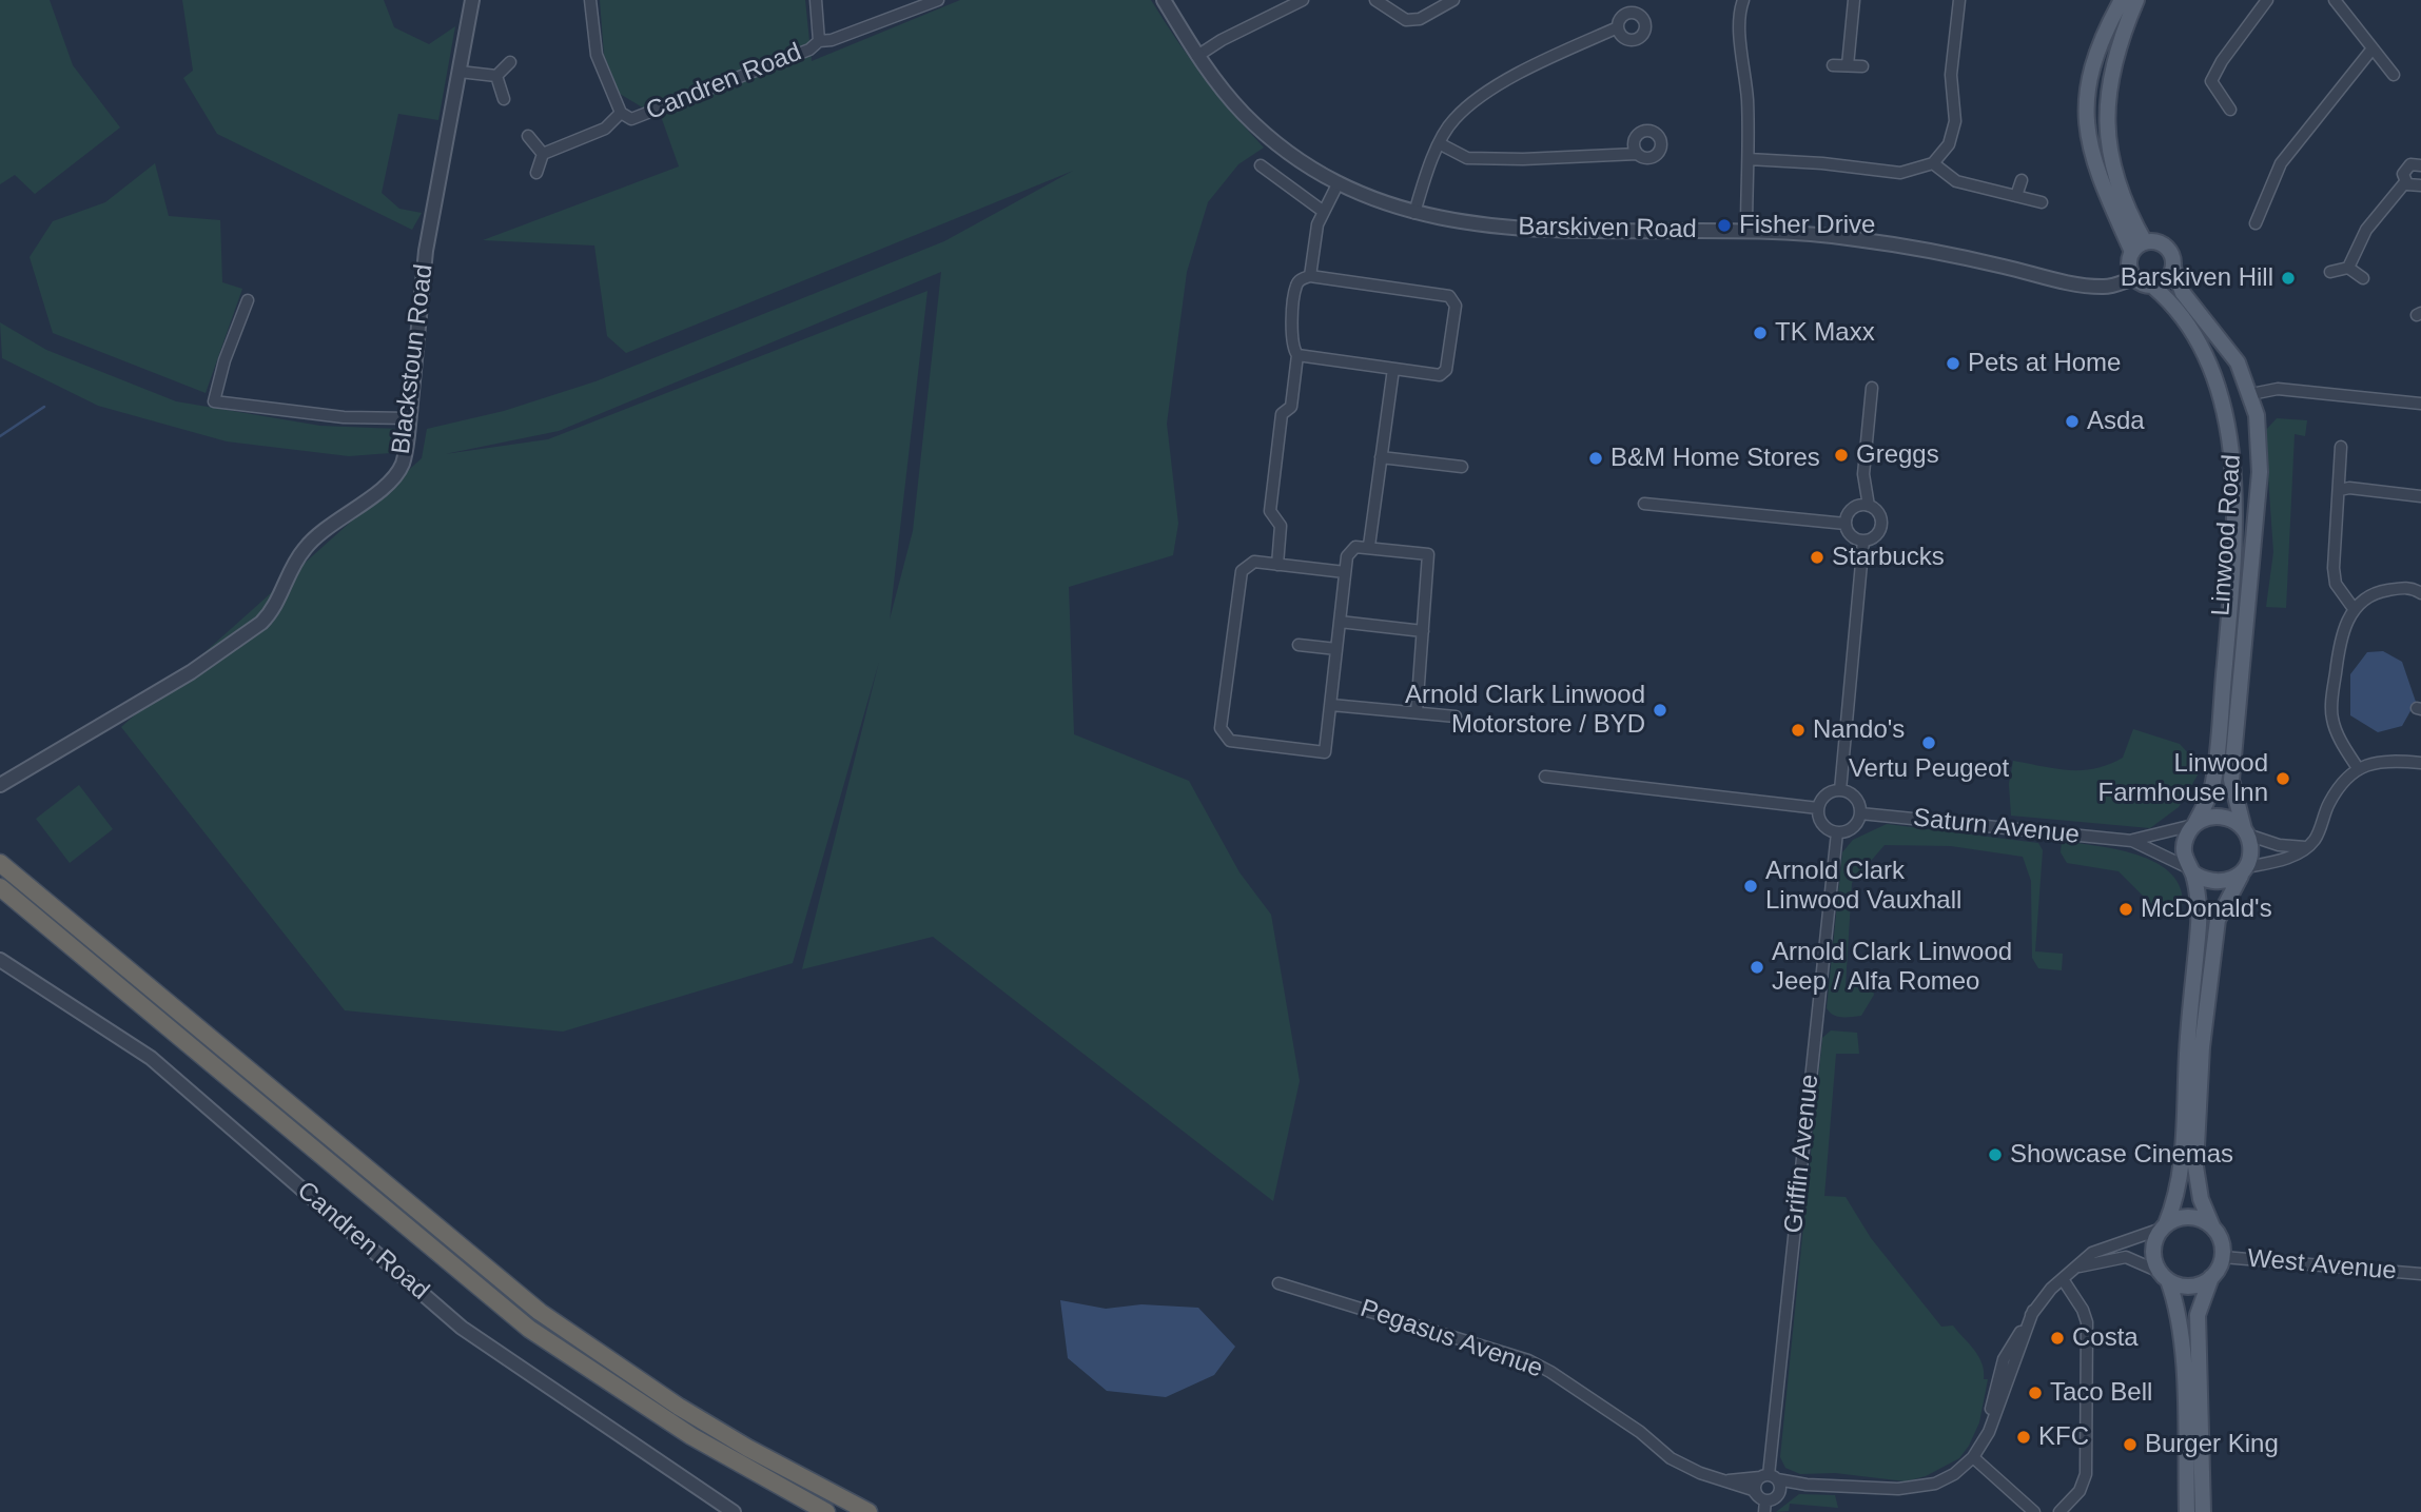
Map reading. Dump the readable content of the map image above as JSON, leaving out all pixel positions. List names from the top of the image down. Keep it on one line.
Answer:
{"streets":{"main road":["Linwood Road"],"street":["Candren Road","Barskiven Road","Blackstoun Road","Saturn Avenue","Griffin Avenue","West Avenue","Pegasus Avenue"]},"crossings":[["Barskiven Road","Linwood Road"],["Linwood Road","Saturn Avenue"],["Saturn Avenue","Griffin Avenue"]],"places":["Fisher Drive","Barskiven Hill","TK Maxx","Pets at Home","Asda","Greggs","B&M Home Stores","Starbucks","Arnold Clark Linwood Motorstore / BYD","Nando's","Vertu Peugeot","Linwood Farmhouse Inn","Arnold Clark Linwood Vauxhall","McDonald's","Arnold Clark Linwood Jeep / Alfa Romeo","Showcase Cinemas","Costa","Taco Bell","KFC","Burger King"]}
